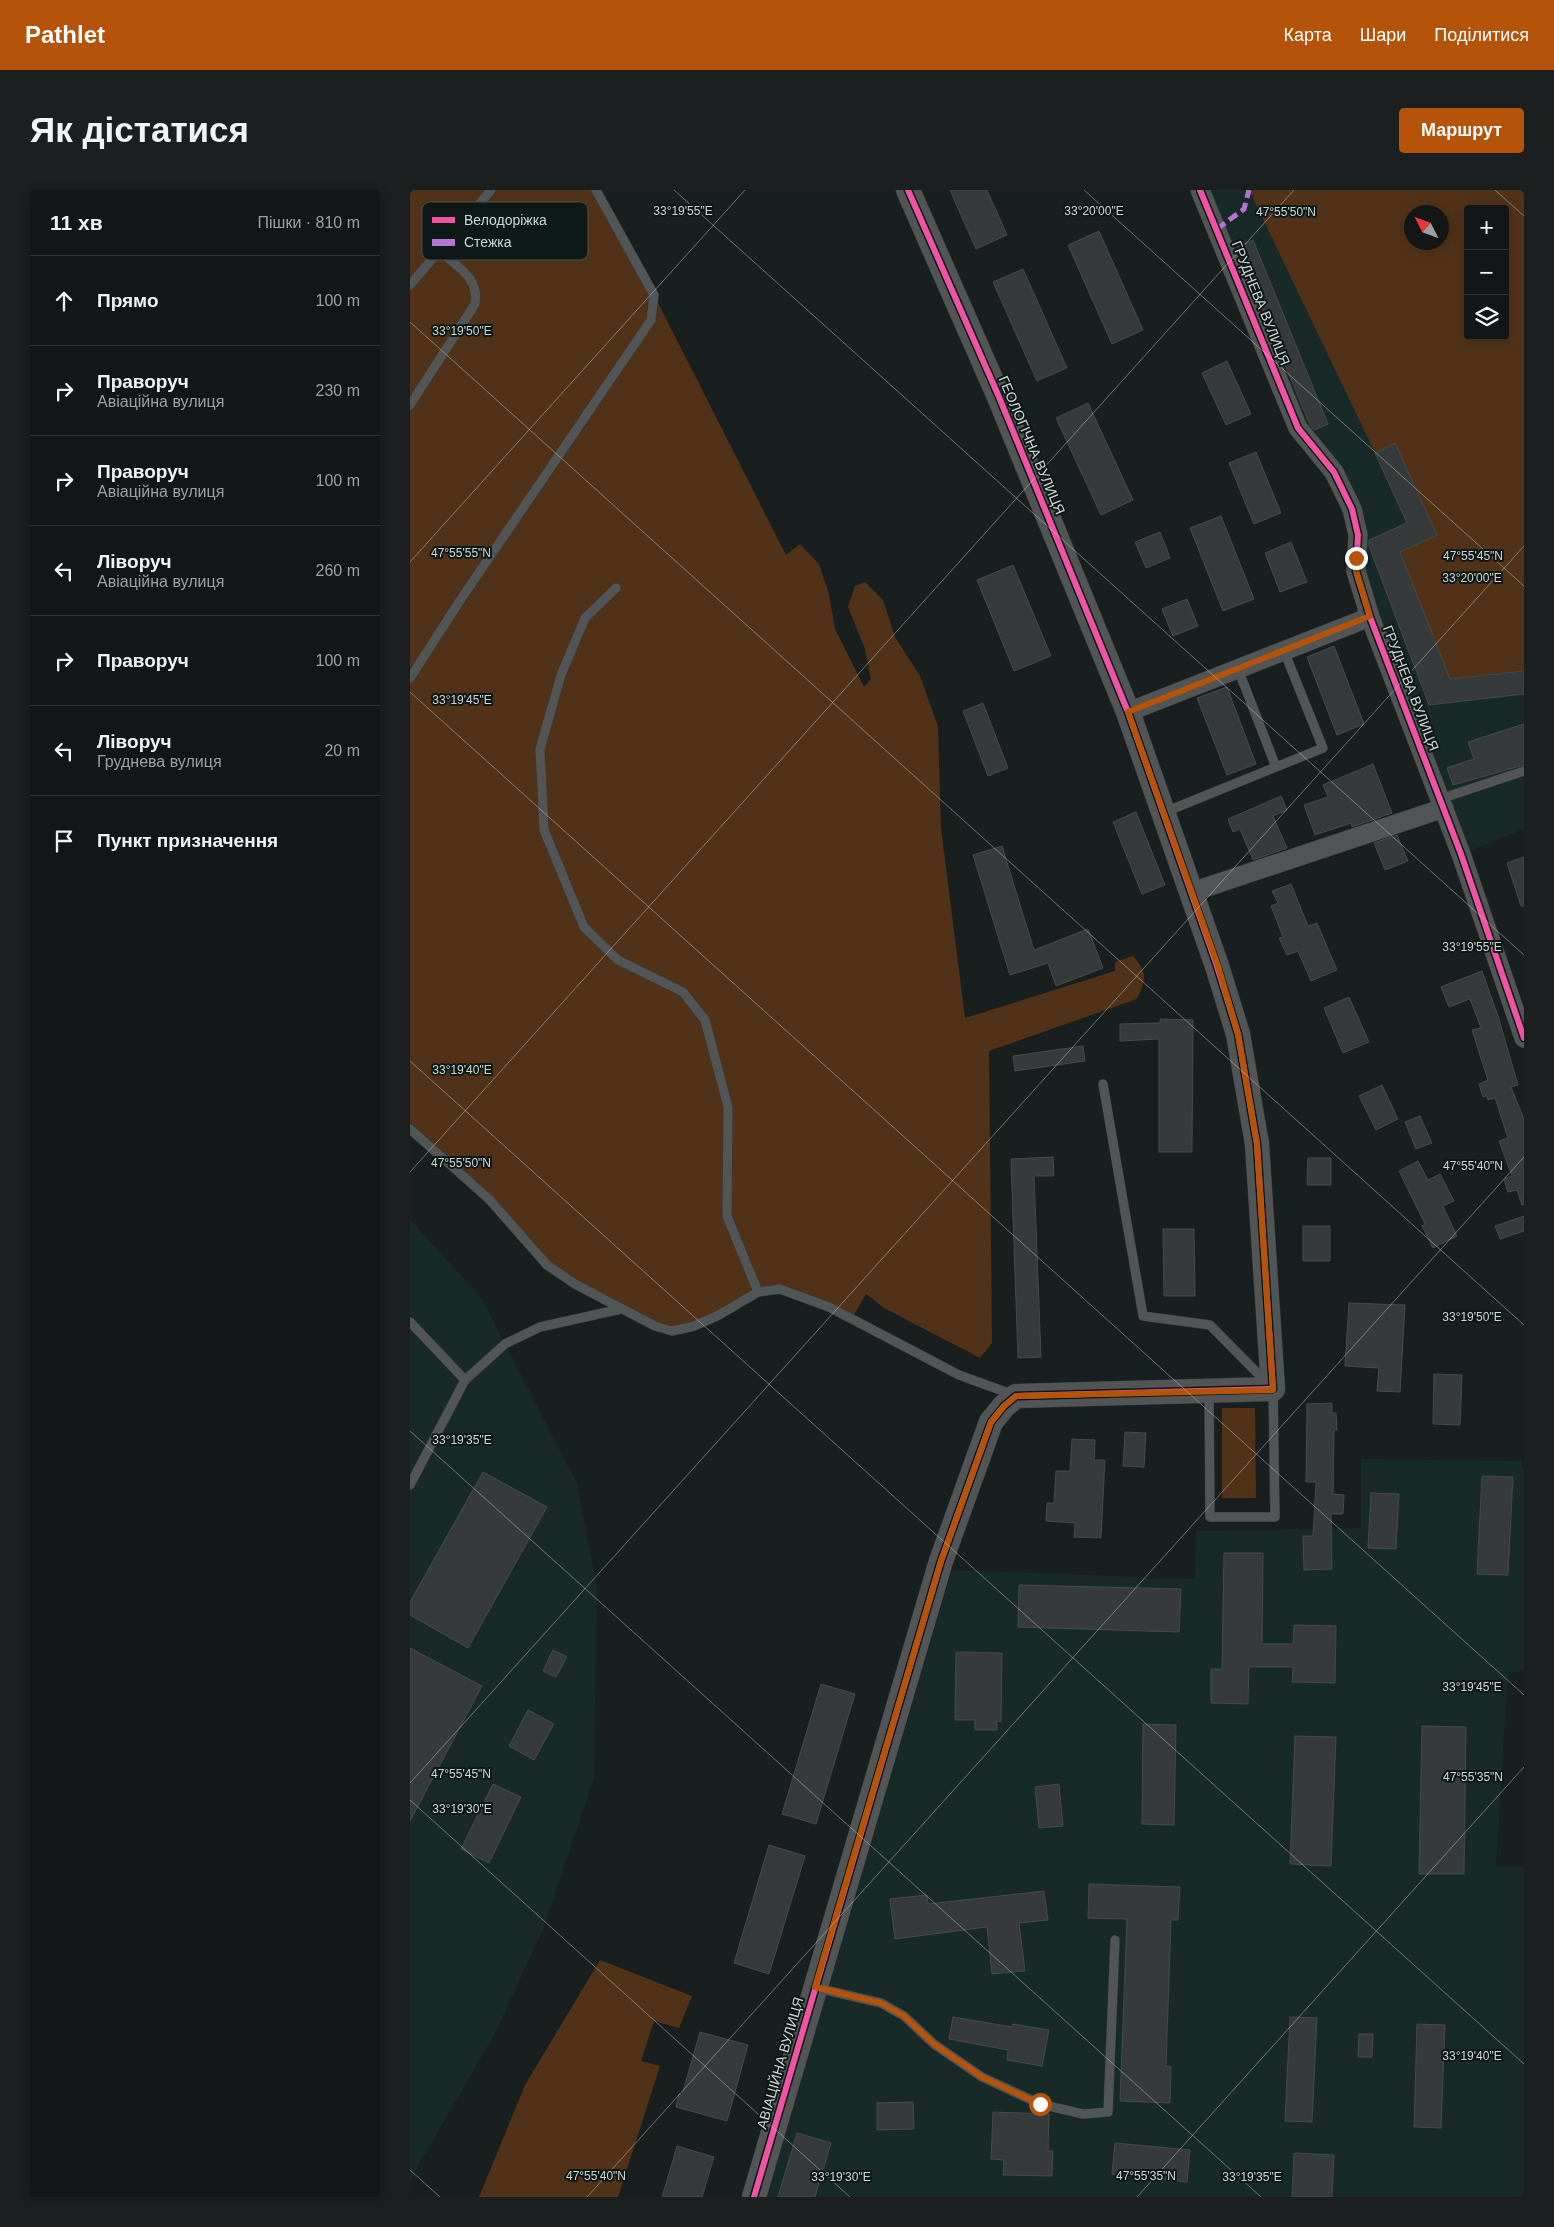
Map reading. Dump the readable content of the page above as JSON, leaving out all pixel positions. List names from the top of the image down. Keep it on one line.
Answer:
{"streets":{"street":["ГРУДНЕВА ВУЛИЦЯ","ГЕОЛОГІЧНА ВУЛИЦЯ","АВІАЦІЙНА ВУЛИЦЯ"]},"legend":["Велодоріжка","Стежка"],"north":"top left","page":{"header":"Pathlet","nav":["Карта","Шари","Поділитися"],"buttons":"Маршрут","title":"Як дістатися","heading":["11 хв","Пішки · 810 m"],"map_buttons":["+","−"],"list":[["Прямо","100 m"],["Праворуч","Авіаційна вулиця","230 m"],["Праворуч","Авіаційна вулиця","100 m"],["Ліворуч","Авіаційна вулиця","260 m"],["Праворуч","100 m"],["Ліворуч","Груднева вулиця","20 m"],"Пункт призначення"]},"coordinates":["33°19'55\"E","33°20'00\"E","47°55'50\"N","33°19'50\"E","47°55'55\"N","47°55'45\"N","33°19'45\"E","33°19'40\"E","47°55'40\"N","33°19'35\"E","47°55'35\"N","33°19'30\"E"]}
